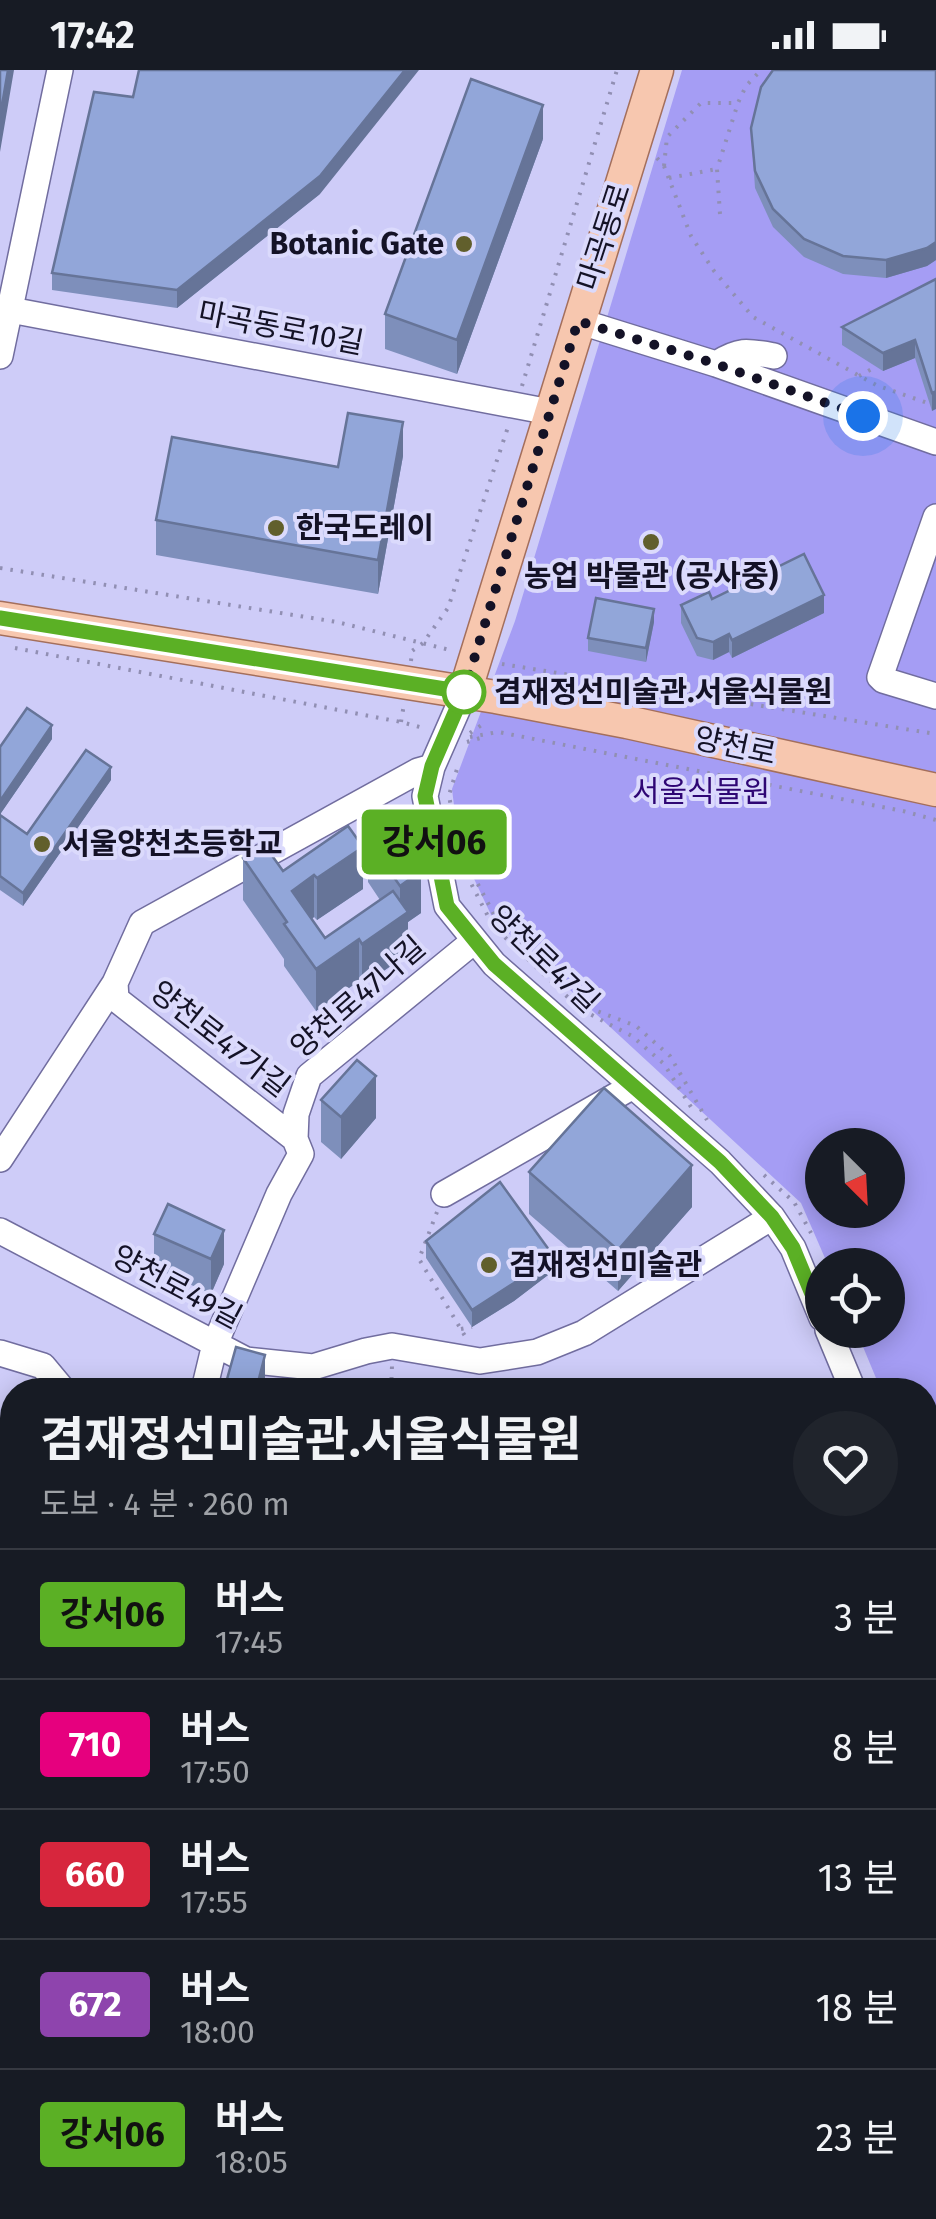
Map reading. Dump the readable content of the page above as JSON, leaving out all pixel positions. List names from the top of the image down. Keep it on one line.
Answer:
{"streets":{"main road":["마곡동로","양천로"],"street":["마곡동로10길","양천로47길","양천로47나길","양천로47가길","양천로49길"]},"crossings":[["마곡동로","마곡동로10길"],["마곡동로","양천로"],["마곡동로","양천로47길"],["양천로","양천로47길"],["양천로47길","양천로47나길"],["양천로47길","양천로47가길"],["양천로47길","양천로49길"],["양천로47나길","양천로47가길"],["양천로47나길","양천로49길"]],"parks":["서울식물원"],"places":["Botanic Gate","한국도레이","농업 박물관 (공사중)","겸재정선미술관.서울식물원","서울양천초등학교","겸재정선미술관"],"lines":["bus line 강서06"],"north":"bottom right","page":{"status":"17:42","on_map":"강서06","heading":["겸재정선미술관.서울식물원","도보 · 4 분 · 260 m"],"list":[{"mark":"강서06","name":"버스","note":"17:45","value":"3 분"},{"mark":"710","name":"버스","note":"17:50","value":"8 분"},{"mark":"660","name":"버스","note":"17:55","value":"13 분"},{"mark":"672","name":"버스","note":"18:00","value":"18 분"},{"mark":"강서06","name":"버스","note":"18:05","value":"23 분"}]}}
